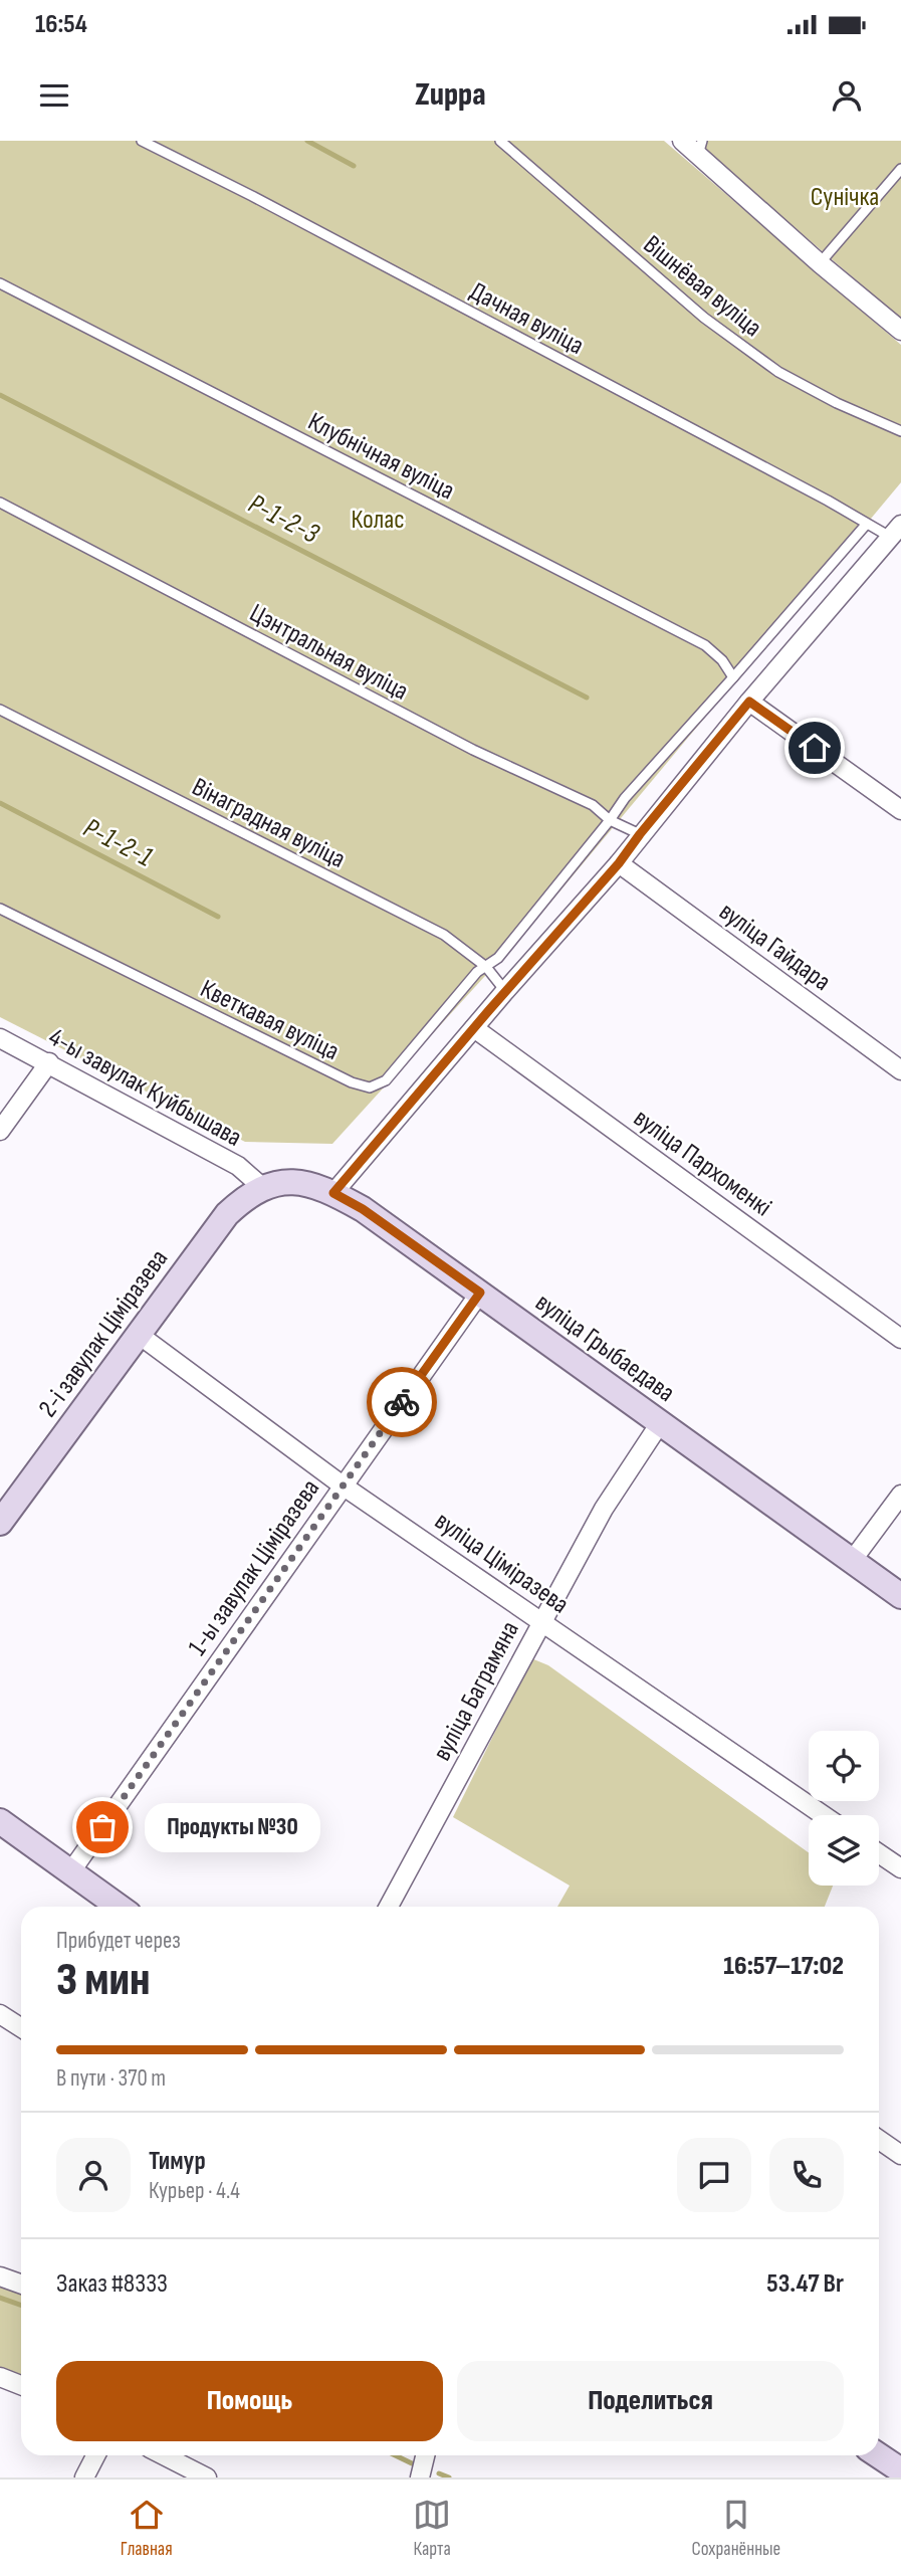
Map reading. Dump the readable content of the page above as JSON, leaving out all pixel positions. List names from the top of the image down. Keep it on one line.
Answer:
{"streets":{"street":["вуліца Гайдара","4-ы завулак Куйбышава","вуліца Пархоменкі","2-і завулак Ціміразева","вуліца Грыбаедава","вуліца Ціміразева","1-ы завулак Ціміразева","вуліца Баграмяна"],"lane":["Вішнёвая вуліца","Дачная вуліца","Клубнічная вуліца","Цэнтральная вуліца","Вінаградная вуліца","Кветкавая вуліца"]},"crossings":[["Дачная вуліца","Кветкавая вуліца"],["Клубнічная вуліца","Кветкавая вуліца"],["Цэнтральная вуліца","Кветкавая вуліца"],["Вінаградная вуліца","Кветкавая вуліца"],["4-ы завулак Куйбышава","2-і завулак Ціміразева"],["4-ы завулак Куйбышава","вуліца Грыбаедава"],["2-і завулак Ціміразева","вуліца Грыбаедава"],["2-і завулак Ціміразева","вуліца Ціміразева"],["вуліца Грыбаедава","1-ы завулак Ціміразева"],["вуліца Грыбаедава","вуліца Баграмяна"],["вуліца Ціміразева","1-ы завулак Ціміразева"],["вуліца Ціміразева","вуліца Баграмяна"]],"water":["P-1-2-3","P-1-2-1"],"parks":["Сунічка","Колас"],"places":["Продукты №30"],"page":{"status":"16:54","header":"Zuppa","bubble":"Продукты №30","heading":["3 мин","Прибудет через","16:57–17:02"],"panel":["Тимур","Курьер · 4.4","Заказ #8333","53.47 Br"],"bar":"В пути · 370 m","buttons":["Помощь","Поделиться"],"tabs":["Главная","Карта","Сохранённые"]}}
